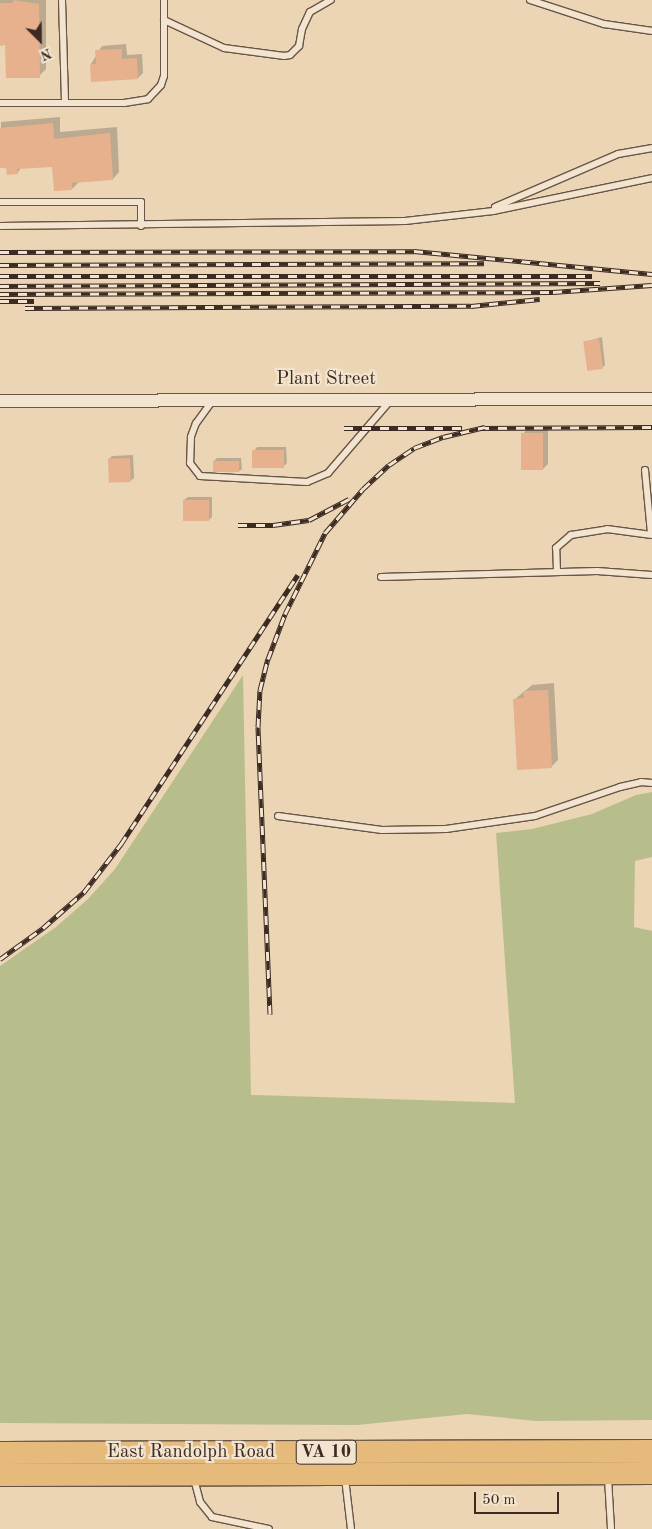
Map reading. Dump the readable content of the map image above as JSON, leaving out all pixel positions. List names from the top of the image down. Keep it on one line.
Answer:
{"streets":{"highway":["VA 10","East Randolph Road"],"street":["Plant Street"]},"scale_bar":"50 m","north":"bottom right"}
